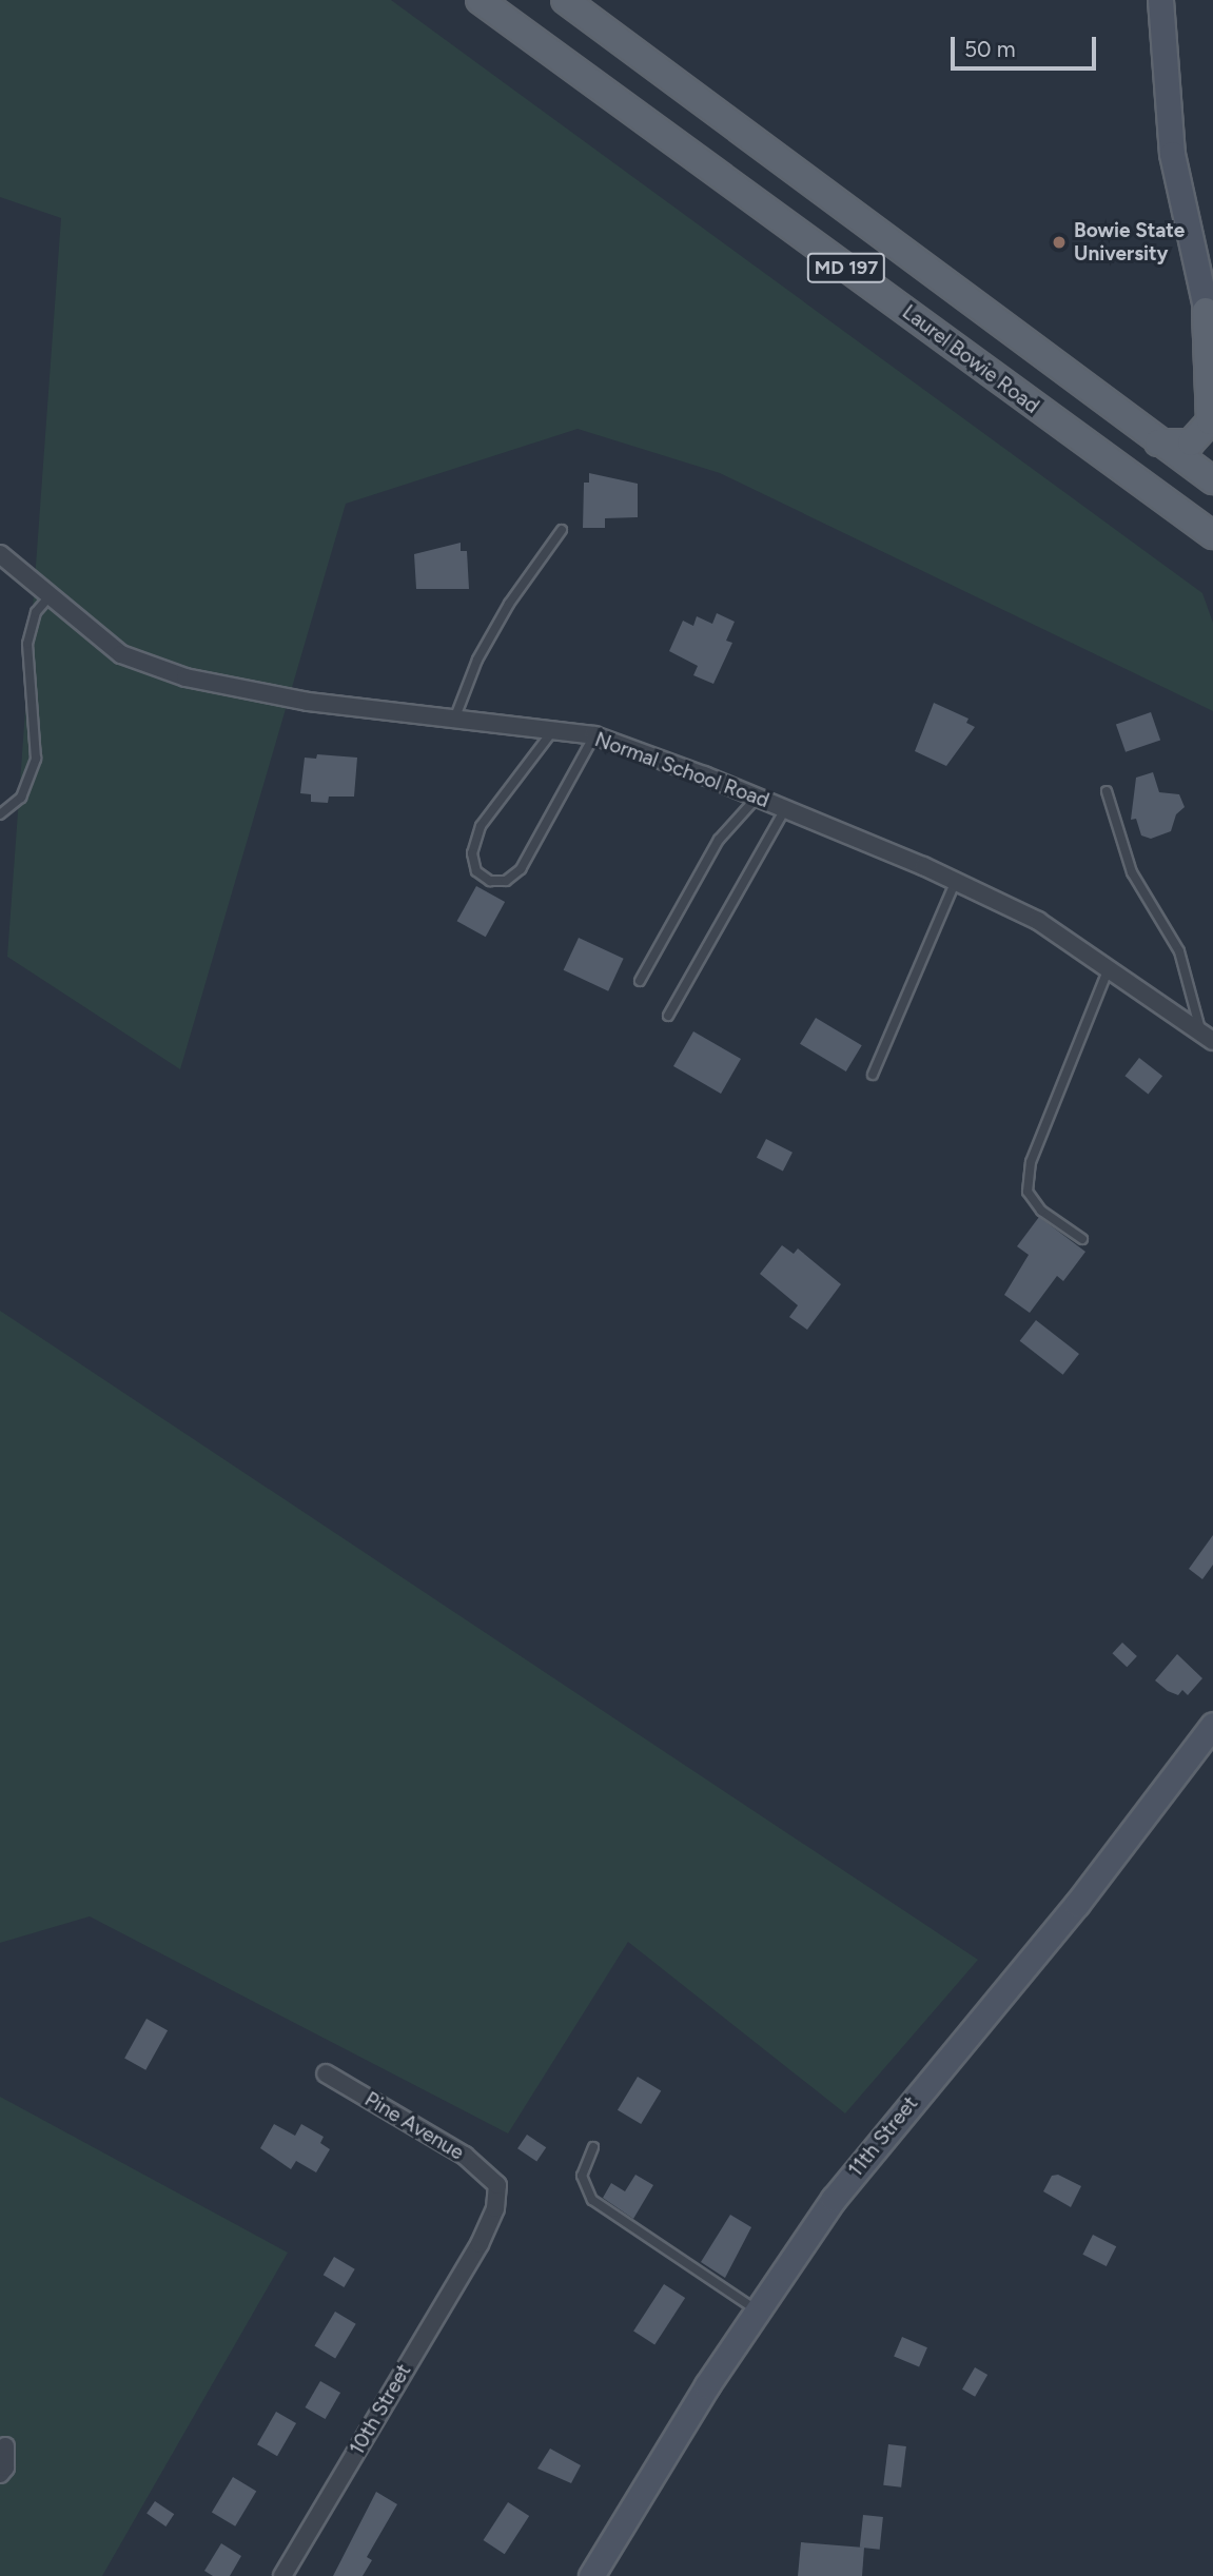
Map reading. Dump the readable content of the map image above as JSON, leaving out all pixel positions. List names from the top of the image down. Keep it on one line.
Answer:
{"streets":{"main road":["MD 197","Laurel Bowie Road","11th Street"],"street":["Normal School Road","Pine Avenue","10th Street"]},"crossings":[["Pine Avenue","10th Street"]],"places":["Bowie State University"],"scale_bar":"50 m"}
